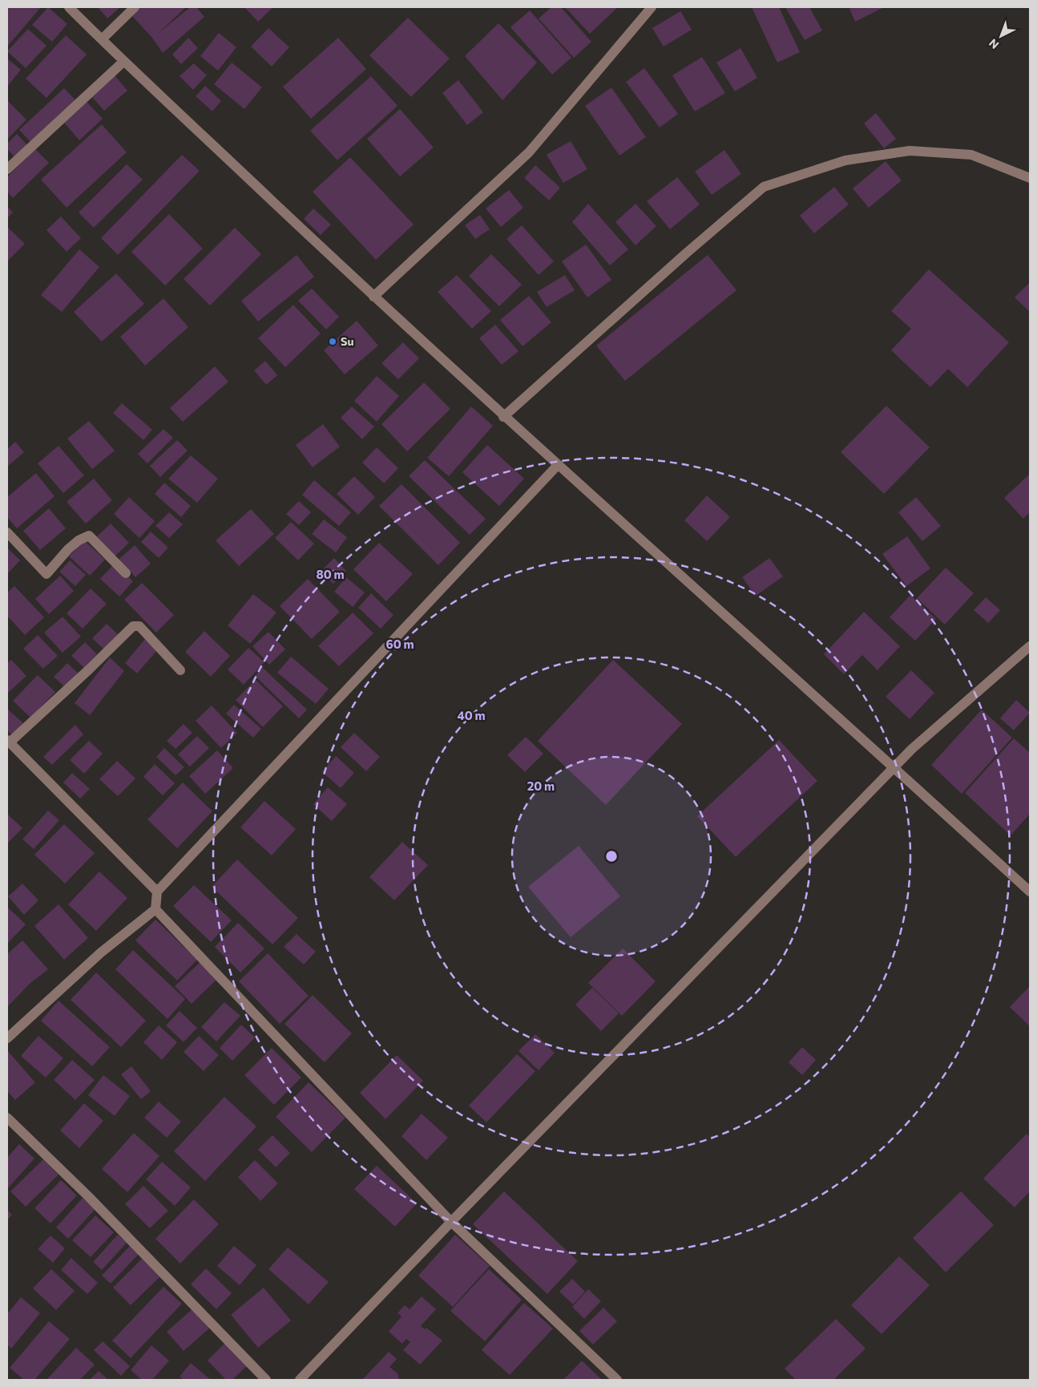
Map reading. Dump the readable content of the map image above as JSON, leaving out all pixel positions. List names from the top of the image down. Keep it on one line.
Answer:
{"places":["Su"],"north":"bottom left","rings":["80 m","60 m","40 m","20 m"]}
